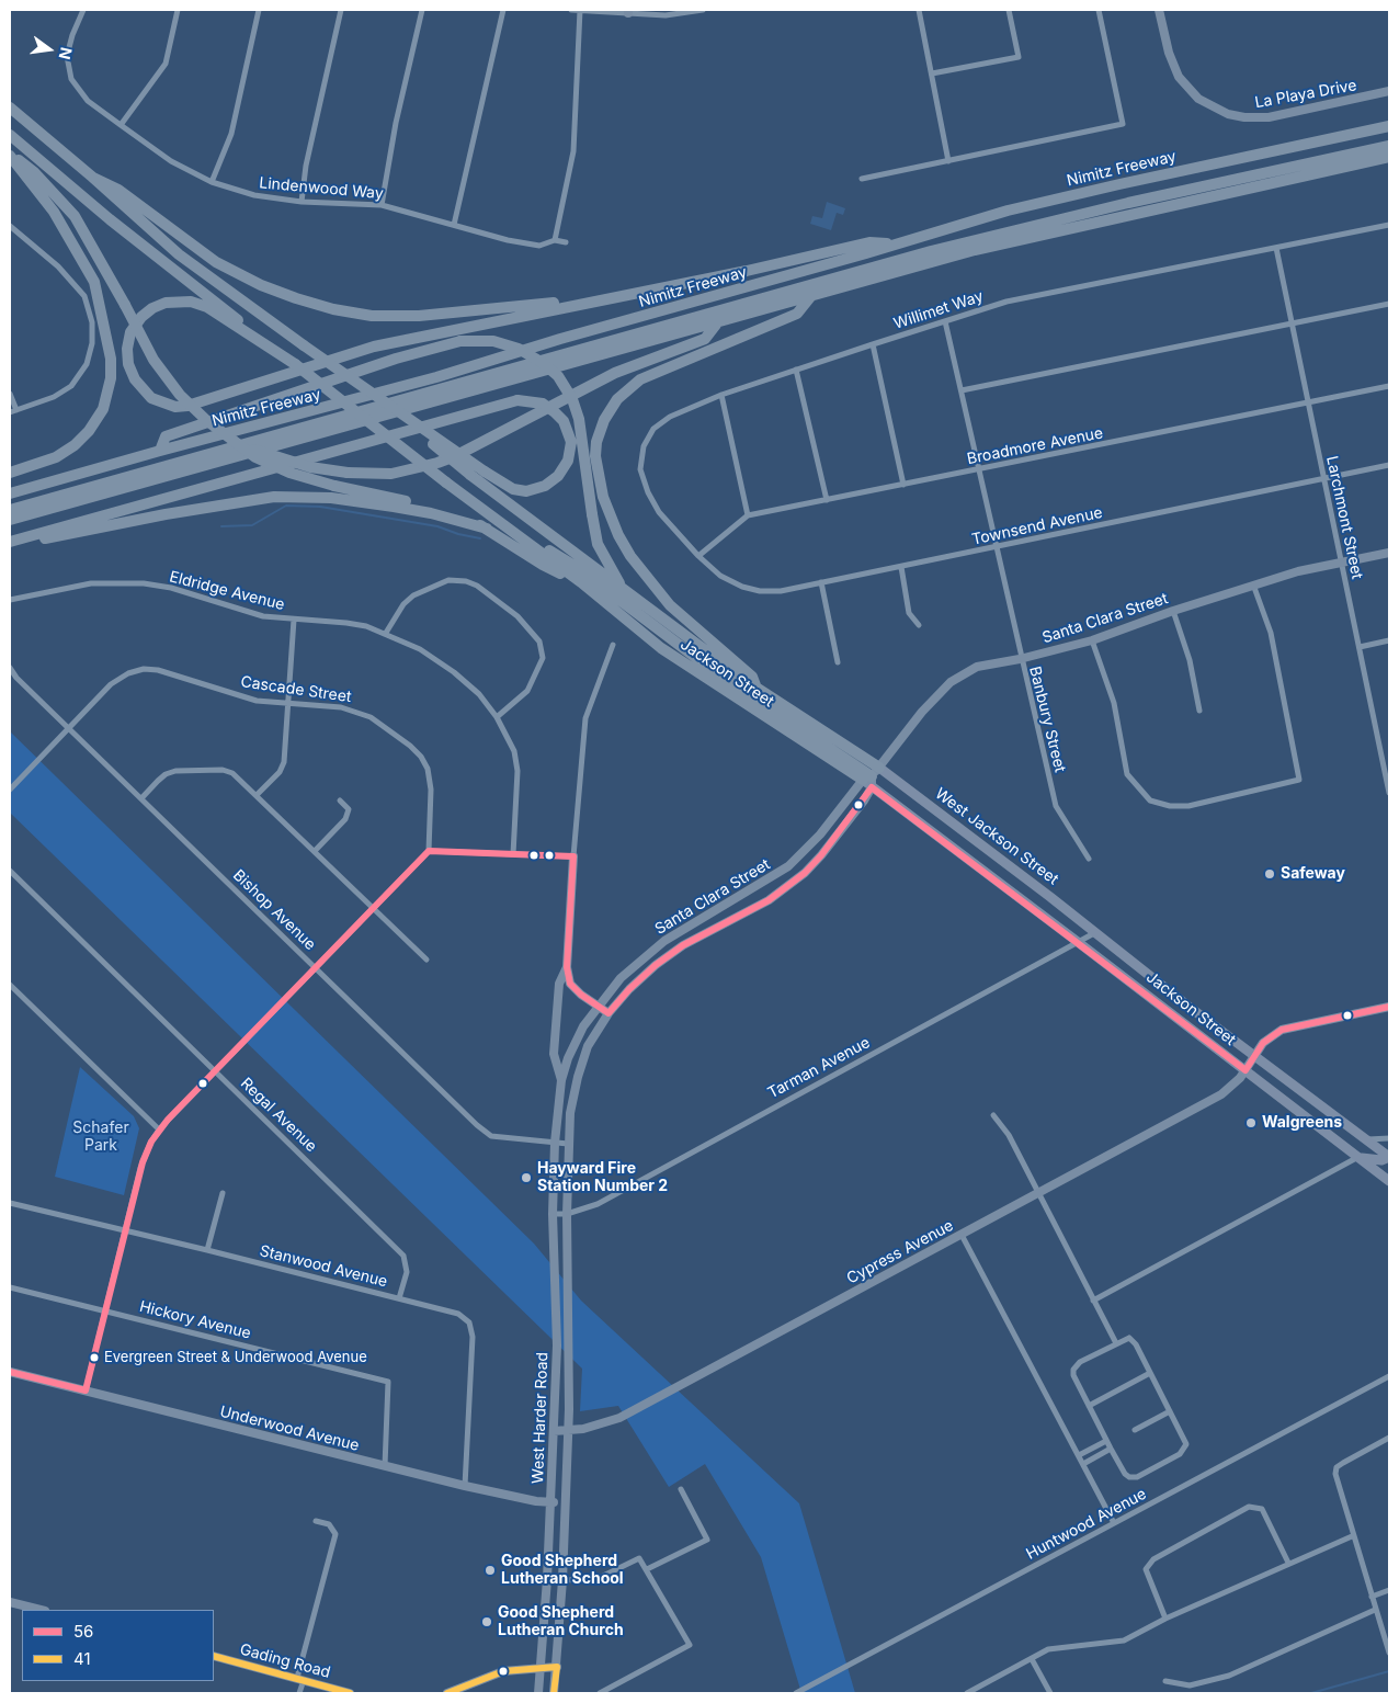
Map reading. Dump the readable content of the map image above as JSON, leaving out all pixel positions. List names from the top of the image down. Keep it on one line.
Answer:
{"streets":{"highway":["Nimitz Freeway","Jackson Street"],"main road":["La Playa Drive","Santa Clara Street","West Jackson Street","Cypress Avenue","West Harder Road","Underwood Avenue","Gading Road"],"street":["Lindenwood Way","Willimet Way","Broadmore Avenue","Larchmont Street","Townsend Avenue","Eldridge Avenue","Cascade Street","Banbury Street","Bishop Avenue","Tarman Avenue","Regal Avenue","Stanwood Avenue","Hickory Avenue","Huntwood Avenue"]},"crossings":[["Willimet Way","Broadmore Avenue"],["Willimet Way","Larchmont Street"],["Willimet Way","Townsend Avenue"],["Willimet Way","Banbury Street"],["Broadmore Avenue","Larchmont Street"],["Broadmore Avenue","Townsend Avenue"],["Broadmore Avenue","Banbury Street"],["Larchmont Street","Townsend Avenue"],["Larchmont Street","Santa Clara Street"],["Townsend Avenue","Banbury Street"],["Santa Clara Street","Jackson Street"],["Santa Clara Street","Banbury Street"],["Santa Clara Street","West Jackson Street"],["Santa Clara Street","Bishop Avenue"],["Santa Clara Street","West Harder Road"],["Jackson Street","West Jackson Street"],["Jackson Street","Tarman Avenue"],["Jackson Street","Cypress Avenue"],["Cascade Street","Bishop Avenue"],["West Jackson Street","Tarman Avenue"],["Bishop Avenue","West Harder Road"],["Tarman Avenue","West Harder Road"],["Regal Avenue","Stanwood Avenue"],["Cypress Avenue","West Harder Road"],["Stanwood Avenue","Underwood Avenue"],["Hickory Avenue","Underwood Avenue"],["West Harder Road","Underwood Avenue"]],"parks":["Schafer Park"],"places":["Safeway","Walgreens","Hayward Fire Station Number 2","Evergreen Street & Underwood Avenue","Good Shepherd Lutheran School","Good Shepherd Lutheran Church"],"lines":["transit line 56","transit line 41"],"legend":["56","41"],"north":"right"}
